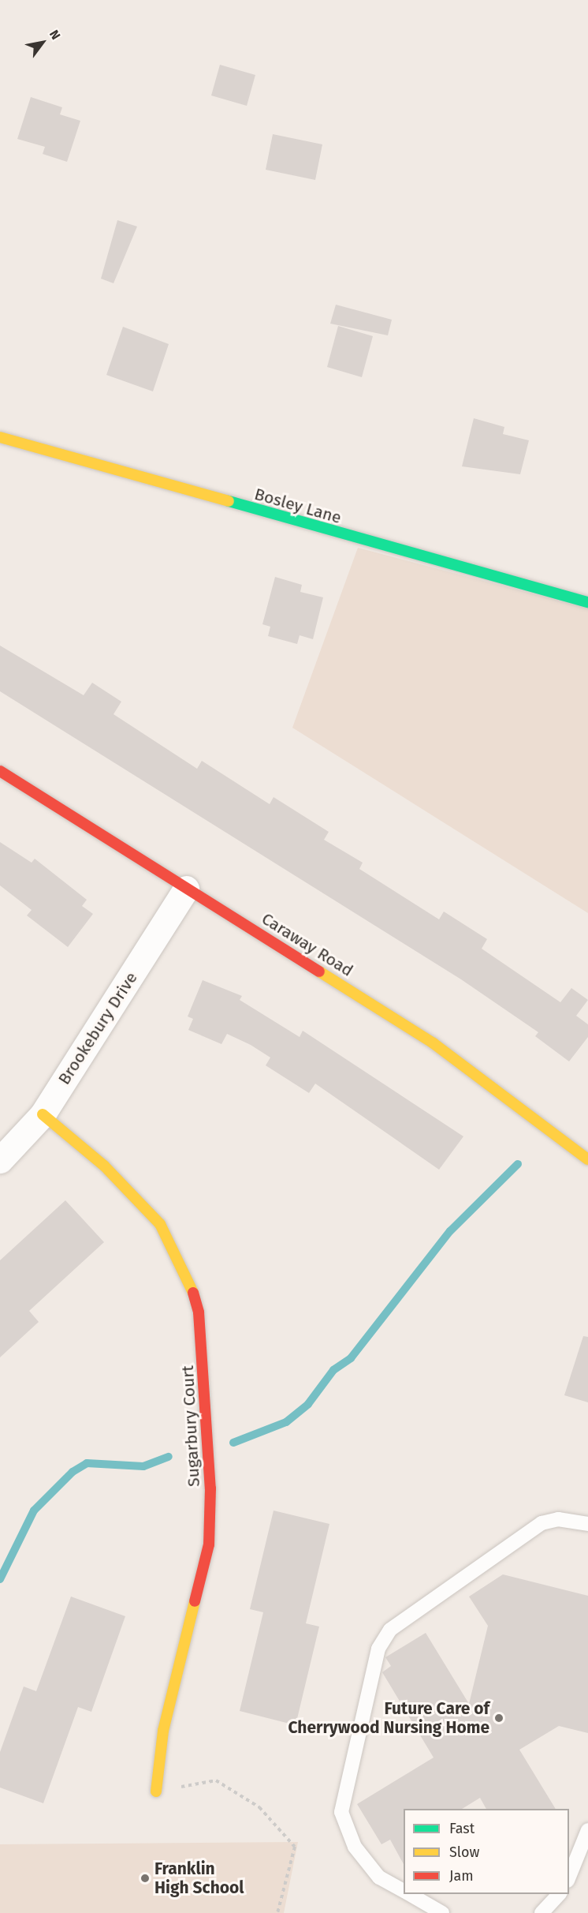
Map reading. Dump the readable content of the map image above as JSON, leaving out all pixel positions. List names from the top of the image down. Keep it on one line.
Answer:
{"streets":{"street":["Bosley Lane","Caraway Road","Brookebury Drive","Sugarbury Court"]},"crossings":[["Caraway Road","Brookebury Drive"],["Brookebury Drive","Sugarbury Court"]],"places":["Future Care of Cherrywood Nursing Home","Franklin High School"],"legend":["Fast","Slow","Jam"],"north":"top right"}
